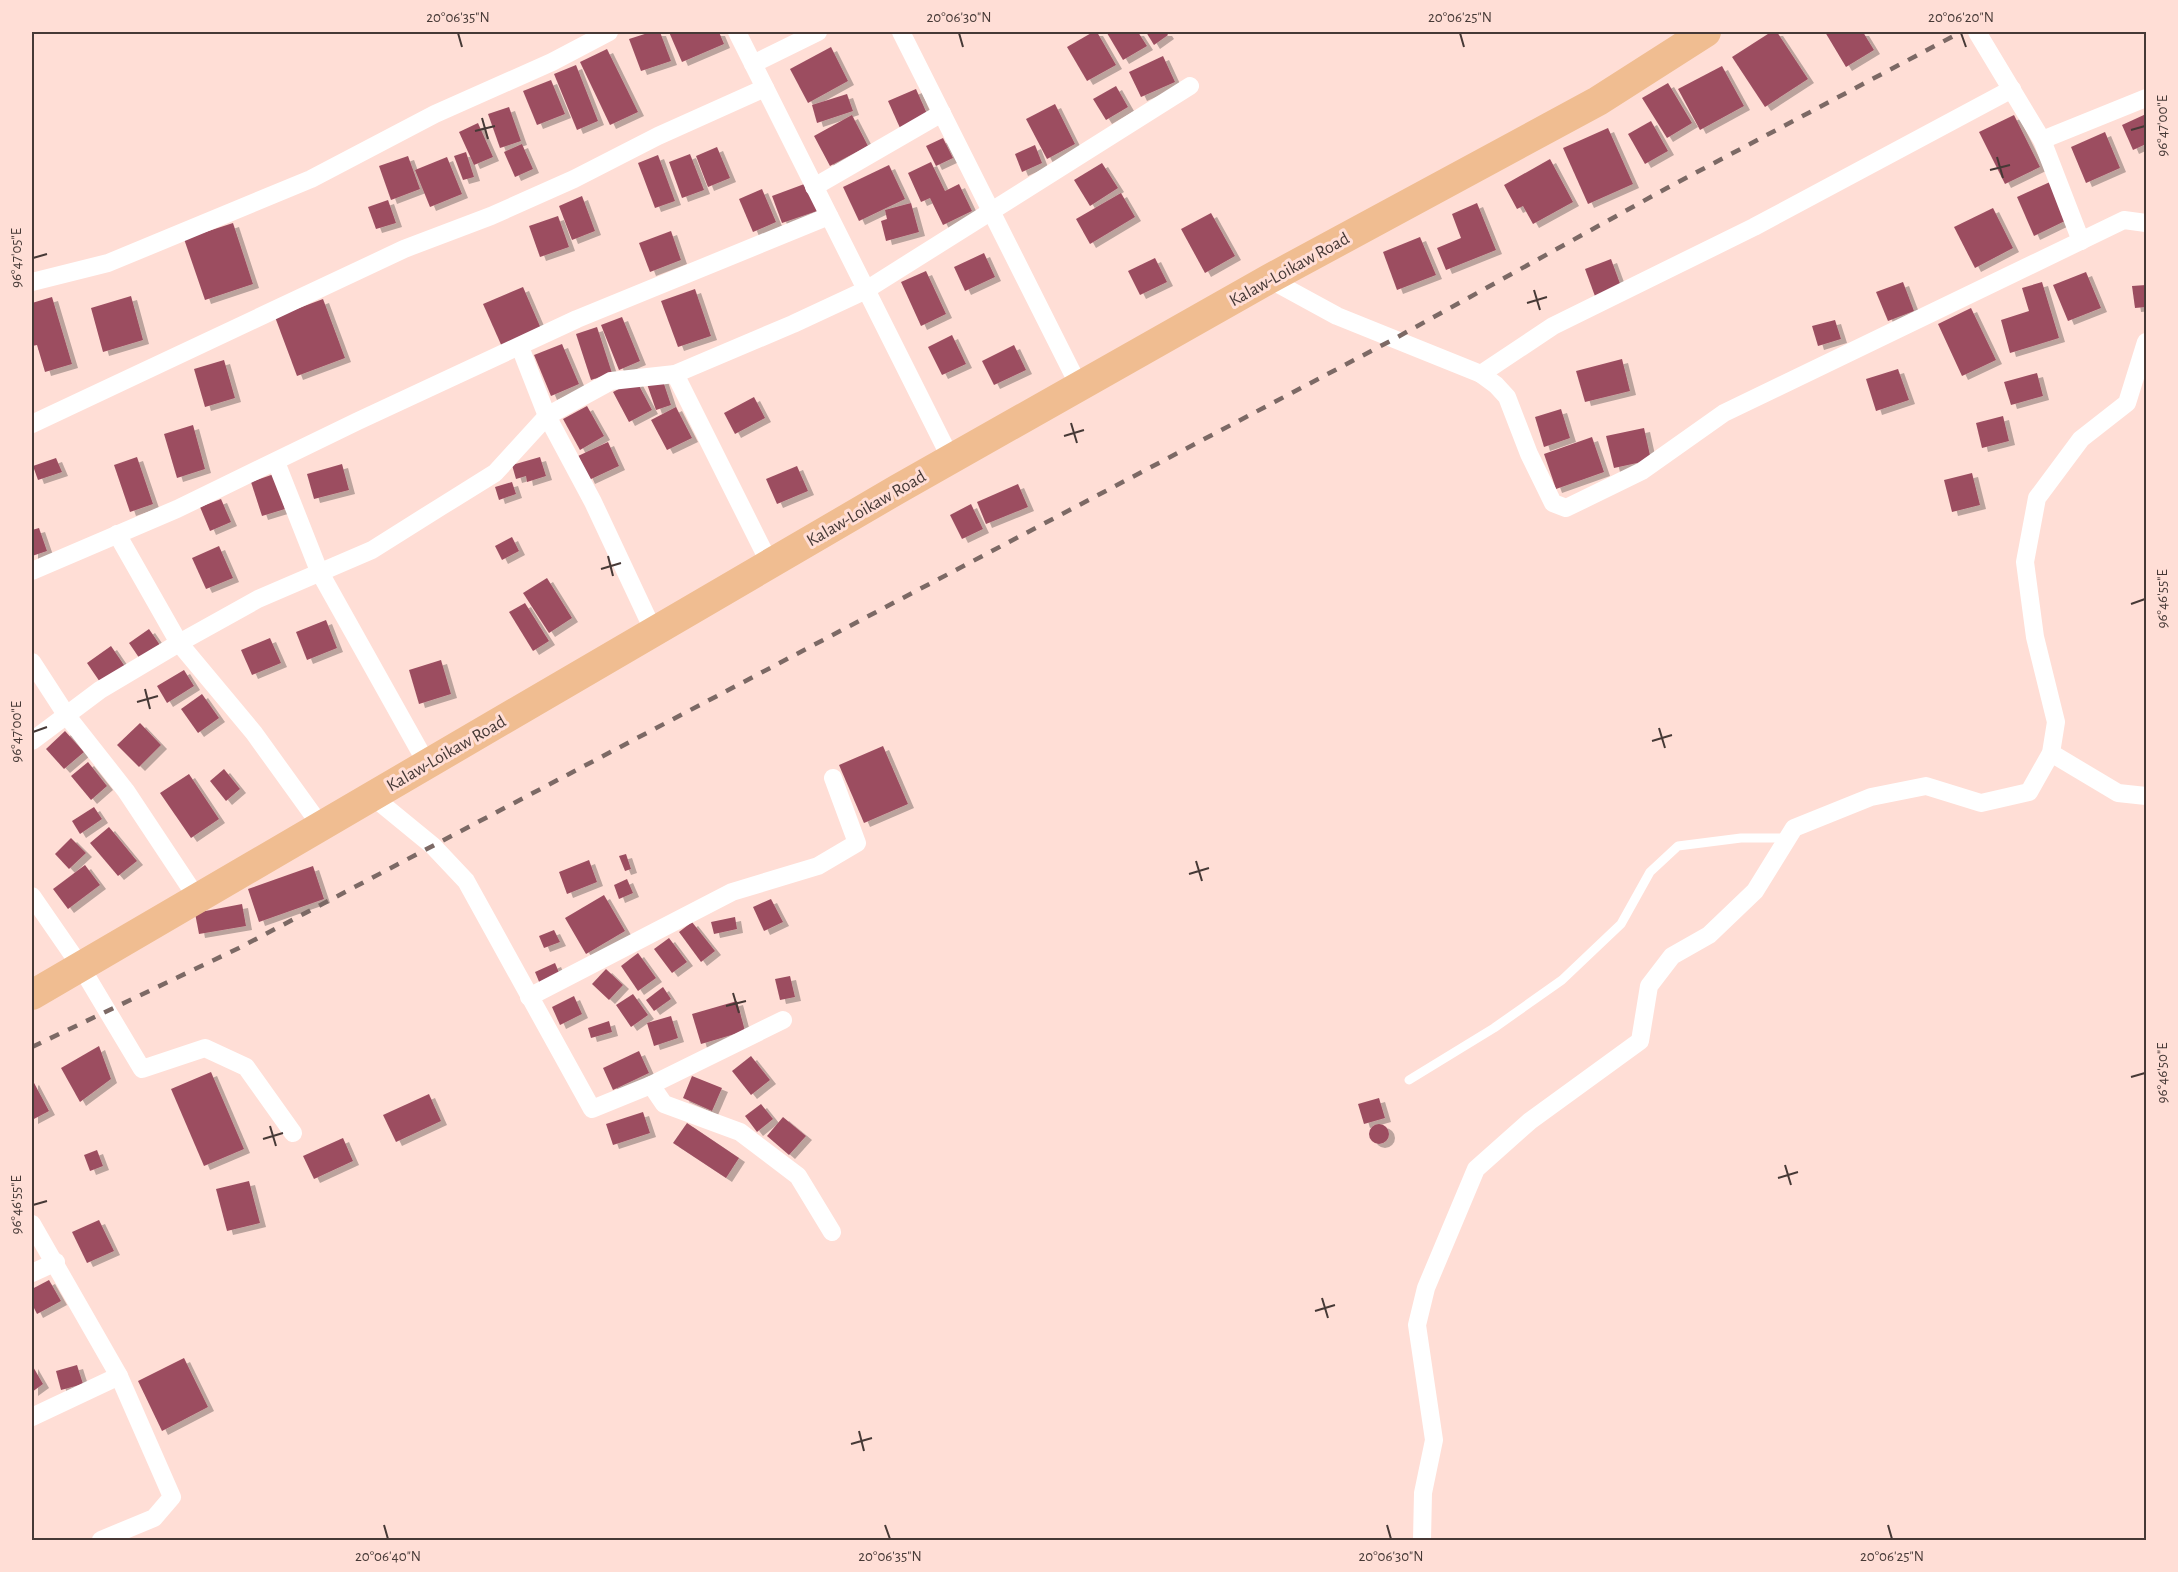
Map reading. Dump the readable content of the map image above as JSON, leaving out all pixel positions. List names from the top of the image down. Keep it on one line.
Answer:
{"streets":{"main road":["Kalaw-Loikaw Road"]},"coordinates":["20°06'35\"N","20°06'30\"N","20°06'25\"N","20°06'20\"N","96°47'00\"E","96°47'05\"E","96°46'55\"E","96°46'50\"E","20°06'40\"N"]}
